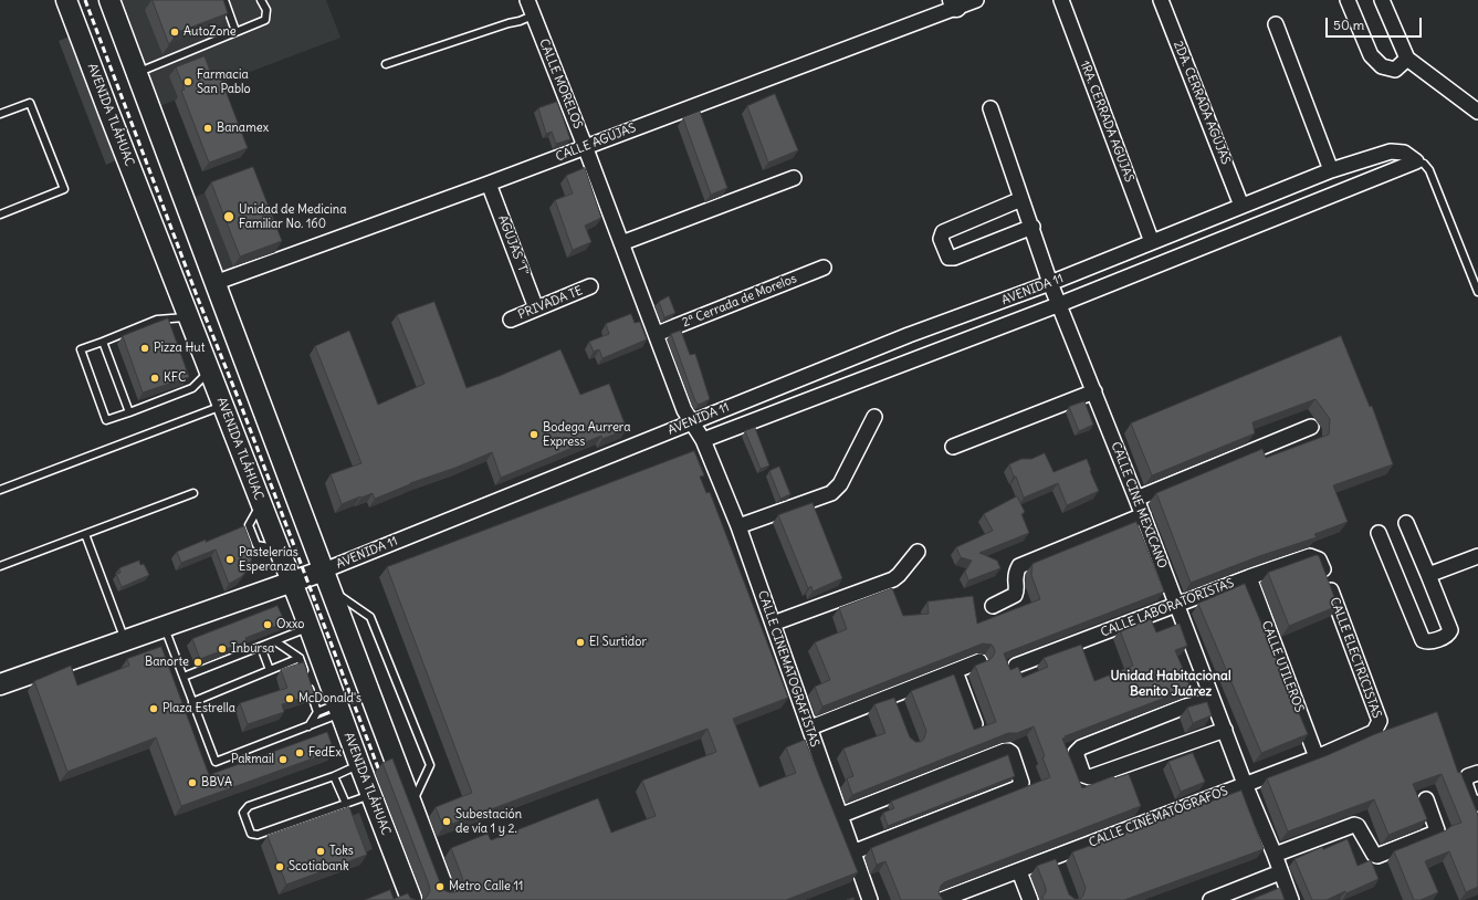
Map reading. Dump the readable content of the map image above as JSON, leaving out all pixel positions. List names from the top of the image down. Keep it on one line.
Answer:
{"streets":{"main road":["AVENIDA TLÁHUAC","AVENIDA 11"],"street":["CALLE MORELOS","2DA. CERRADA AGUJAS","1RA. CERRADA AGUJAS","CALLE AGUJAS","AGUJAS \"T\"","2ª Cerrada de Morelos","PRIVADA TE","CALLE CINE MEXICANO","CALLE LABORATORISTAS","CALLE ELECTRICISTAS","CALLE UTILEROS","CALLE CINEMATOGRAFISTAS","CALLE CINÉMATÓGRAFOS"]},"crossings":[["CALLE MORELOS","CALLE AGUJAS"],["CALLE MORELOS","AVENIDA 11"],["CALLE MORELOS","2ª Cerrada de Morelos"],["CALLE MORELOS","CALLE CINEMATOGRAFISTAS"],["2DA. CERRADA AGUJAS","AVENIDA 11"],["AVENIDA TLÁHUAC","AVENIDA 11"],["1RA. CERRADA AGUJAS","AVENIDA 11"],["CALLE AGUJAS","AGUJAS \"T\""],["AGUJAS \"T\"","PRIVADA TE"],["AVENIDA 11","CALLE CINE MEXICANO"],["AVENIDA 11","CALLE CINEMATOGRAFISTAS"],["CALLE CINE MEXICANO","CALLE LABORATORISTAS"],["CALLE CINE MEXICANO","CALLE CINÉMATÓGRAFOS"],["CALLE LABORATORISTAS","CALLE ELECTRICISTAS"],["CALLE LABORATORISTAS","CALLE UTILEROS"],["CALLE ELECTRICISTAS","CALLE CINÉMATÓGRAFOS"],["CALLE UTILEROS","CALLE CINÉMATÓGRAFOS"]],"districts":["Unidad Habitacional Benito Juárez"],"places":["AutoZone","Farmacia San Pablo","Banamex","Unidad de Medicina Familiar No. 160","Pizza Hut","KFC","Bodega Aurrera Express","Pastelerías Esperanza","Oxxo","El Surtidor","Inbursa","Banorte","McDonald's","Plaza Estrella","FedEx","Pakmail","BBVA","Subestación de vía 1 y 2.","Toks","Scotiabank","Metro Calle 11"],"scale_bar":"50 m"}
